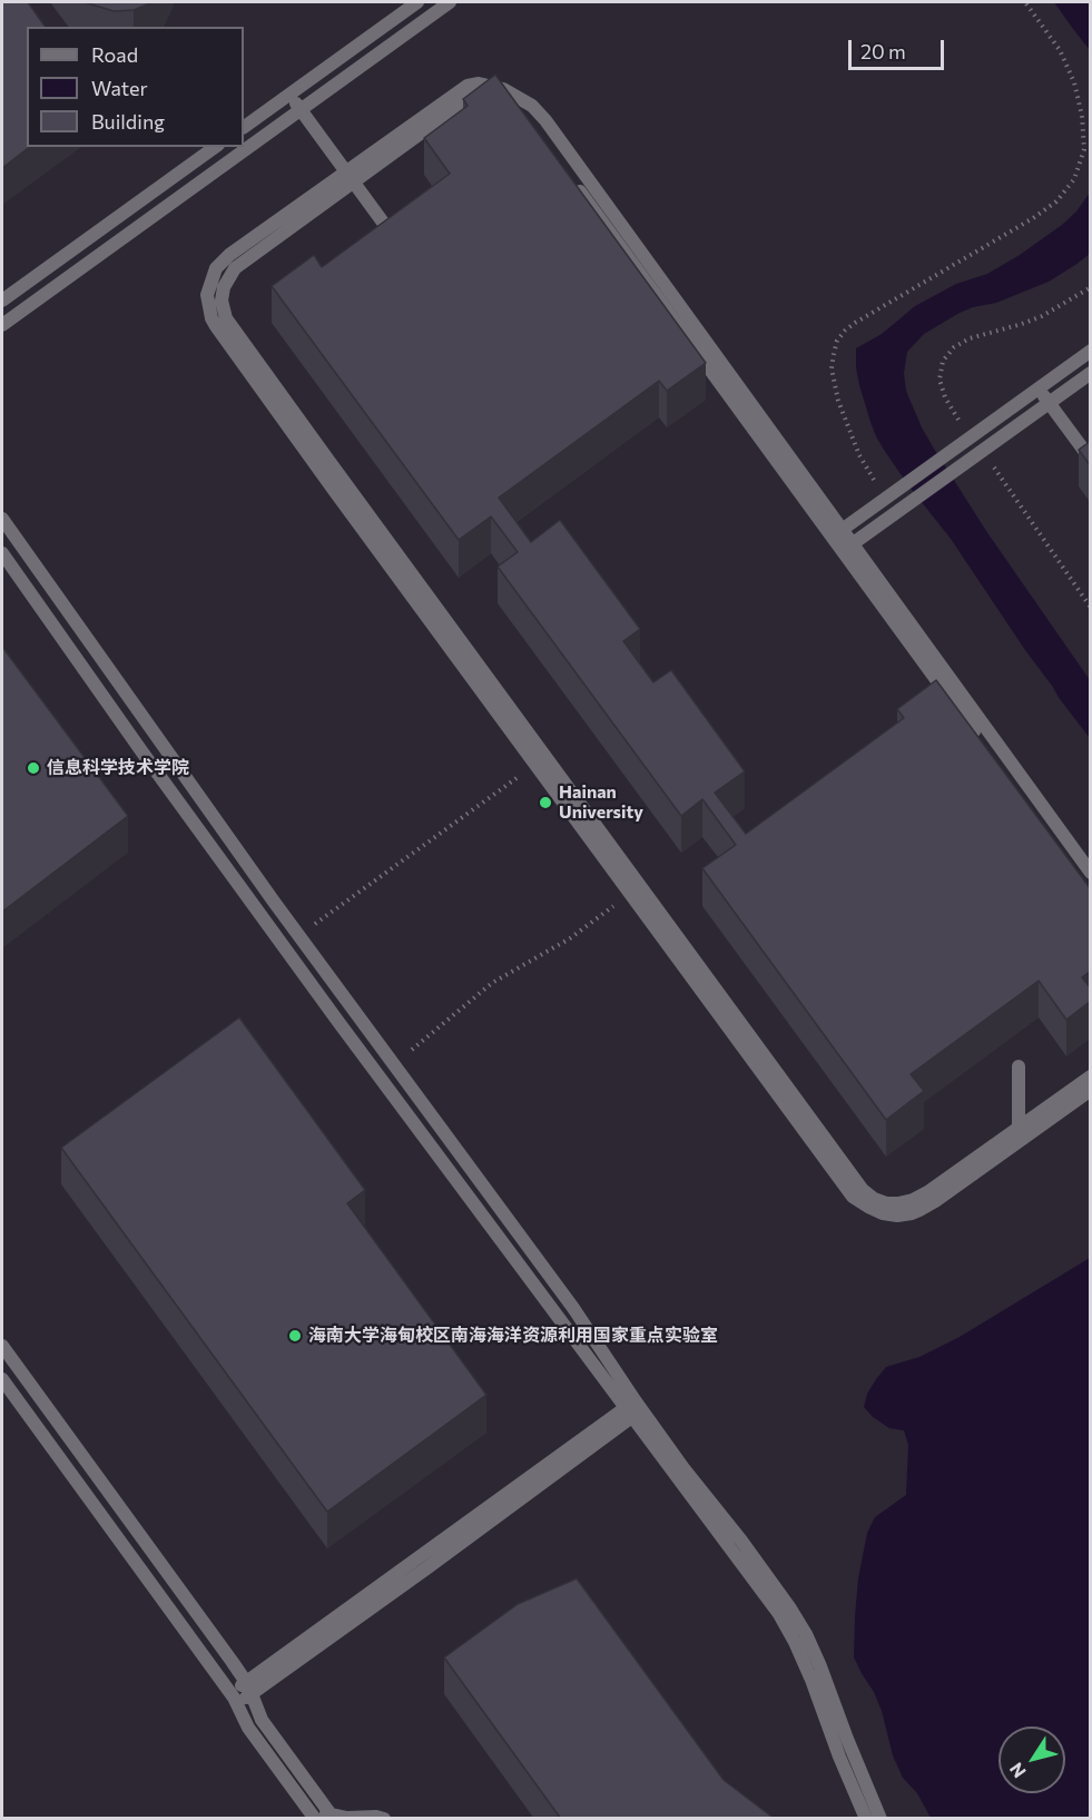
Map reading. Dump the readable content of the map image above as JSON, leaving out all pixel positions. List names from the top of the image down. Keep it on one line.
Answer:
{"places":["信息科学技术学院","Hainan University","海南大学海甸校区南海海洋资源利用国家重点实验室"],"legend":["Road","Water","Building"],"scale_bar":"20 m","north":"bottom left"}
